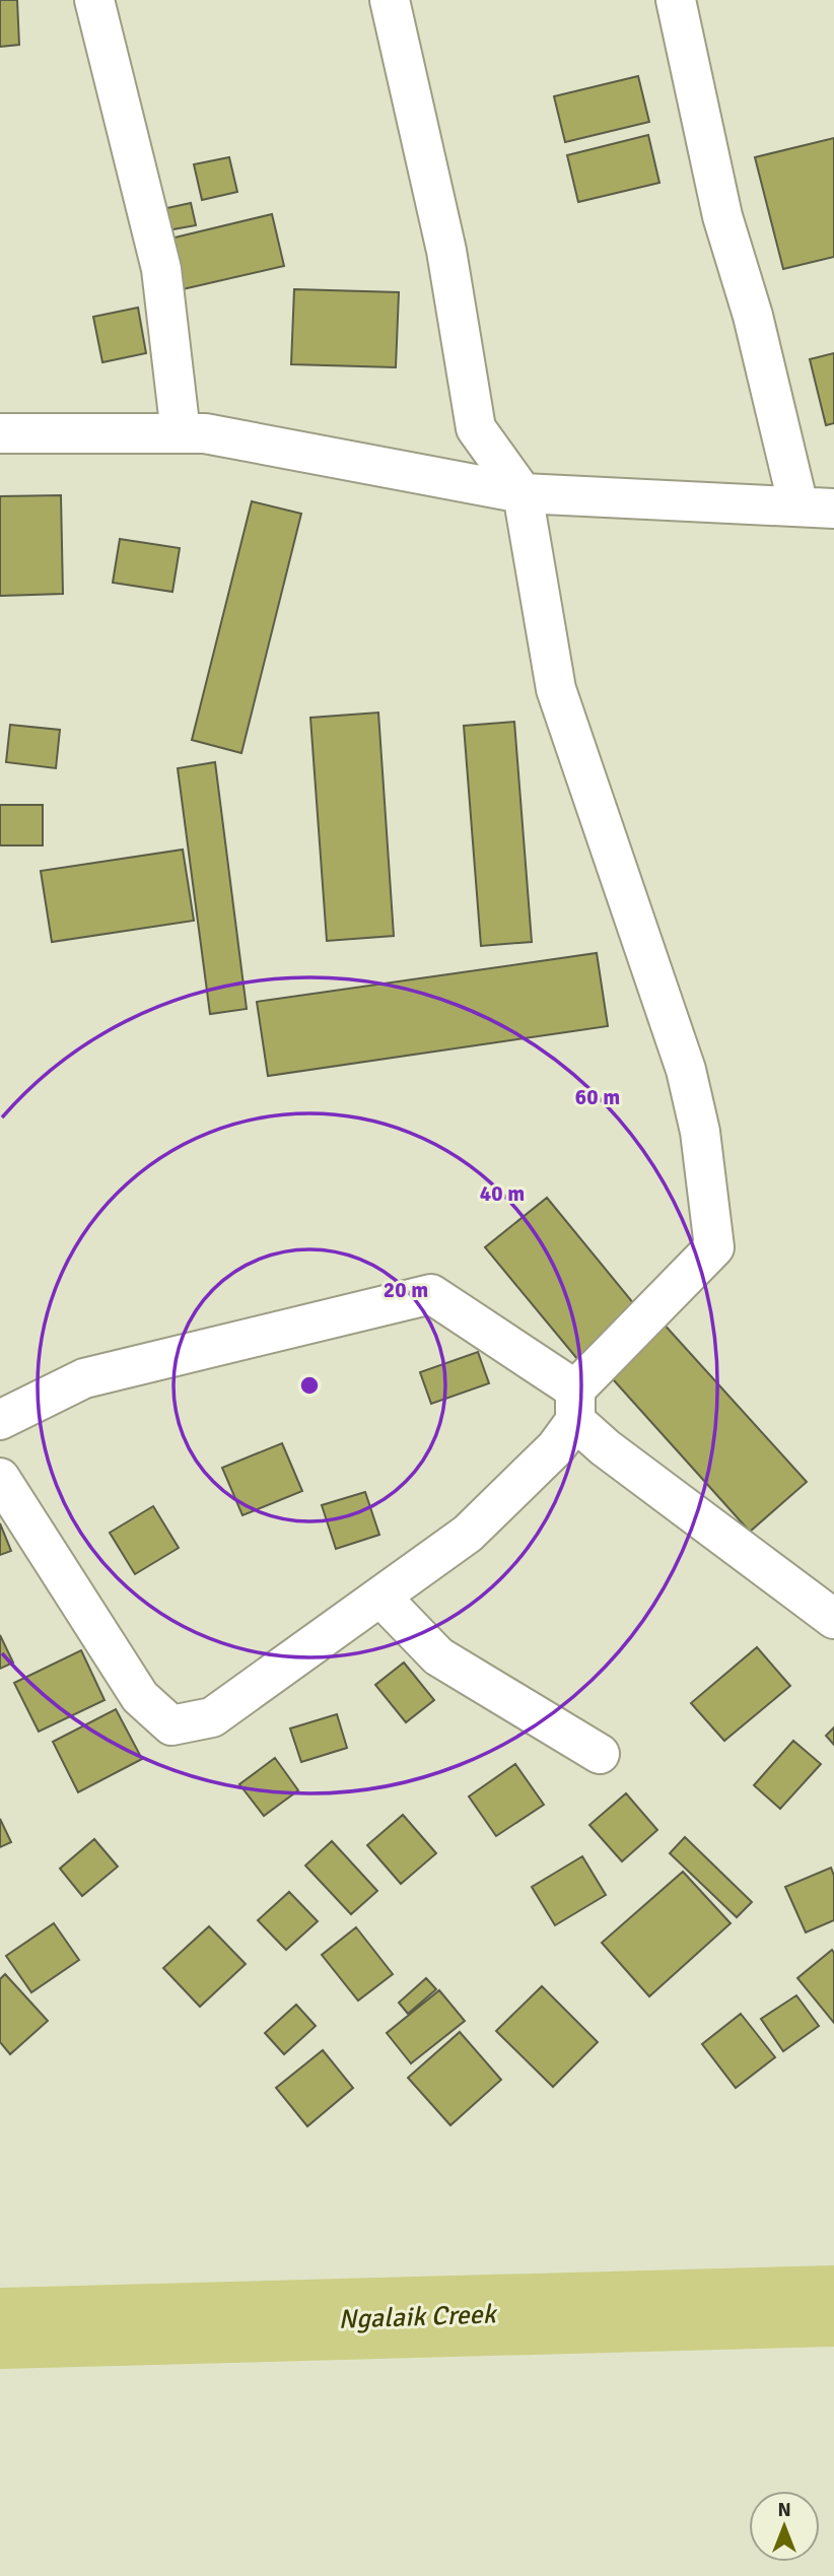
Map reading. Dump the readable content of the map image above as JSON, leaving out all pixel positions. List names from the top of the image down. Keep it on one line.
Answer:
{"water":["Ngalaik Creek"],"north":"top","rings":["60 m","40 m","20 m"]}
